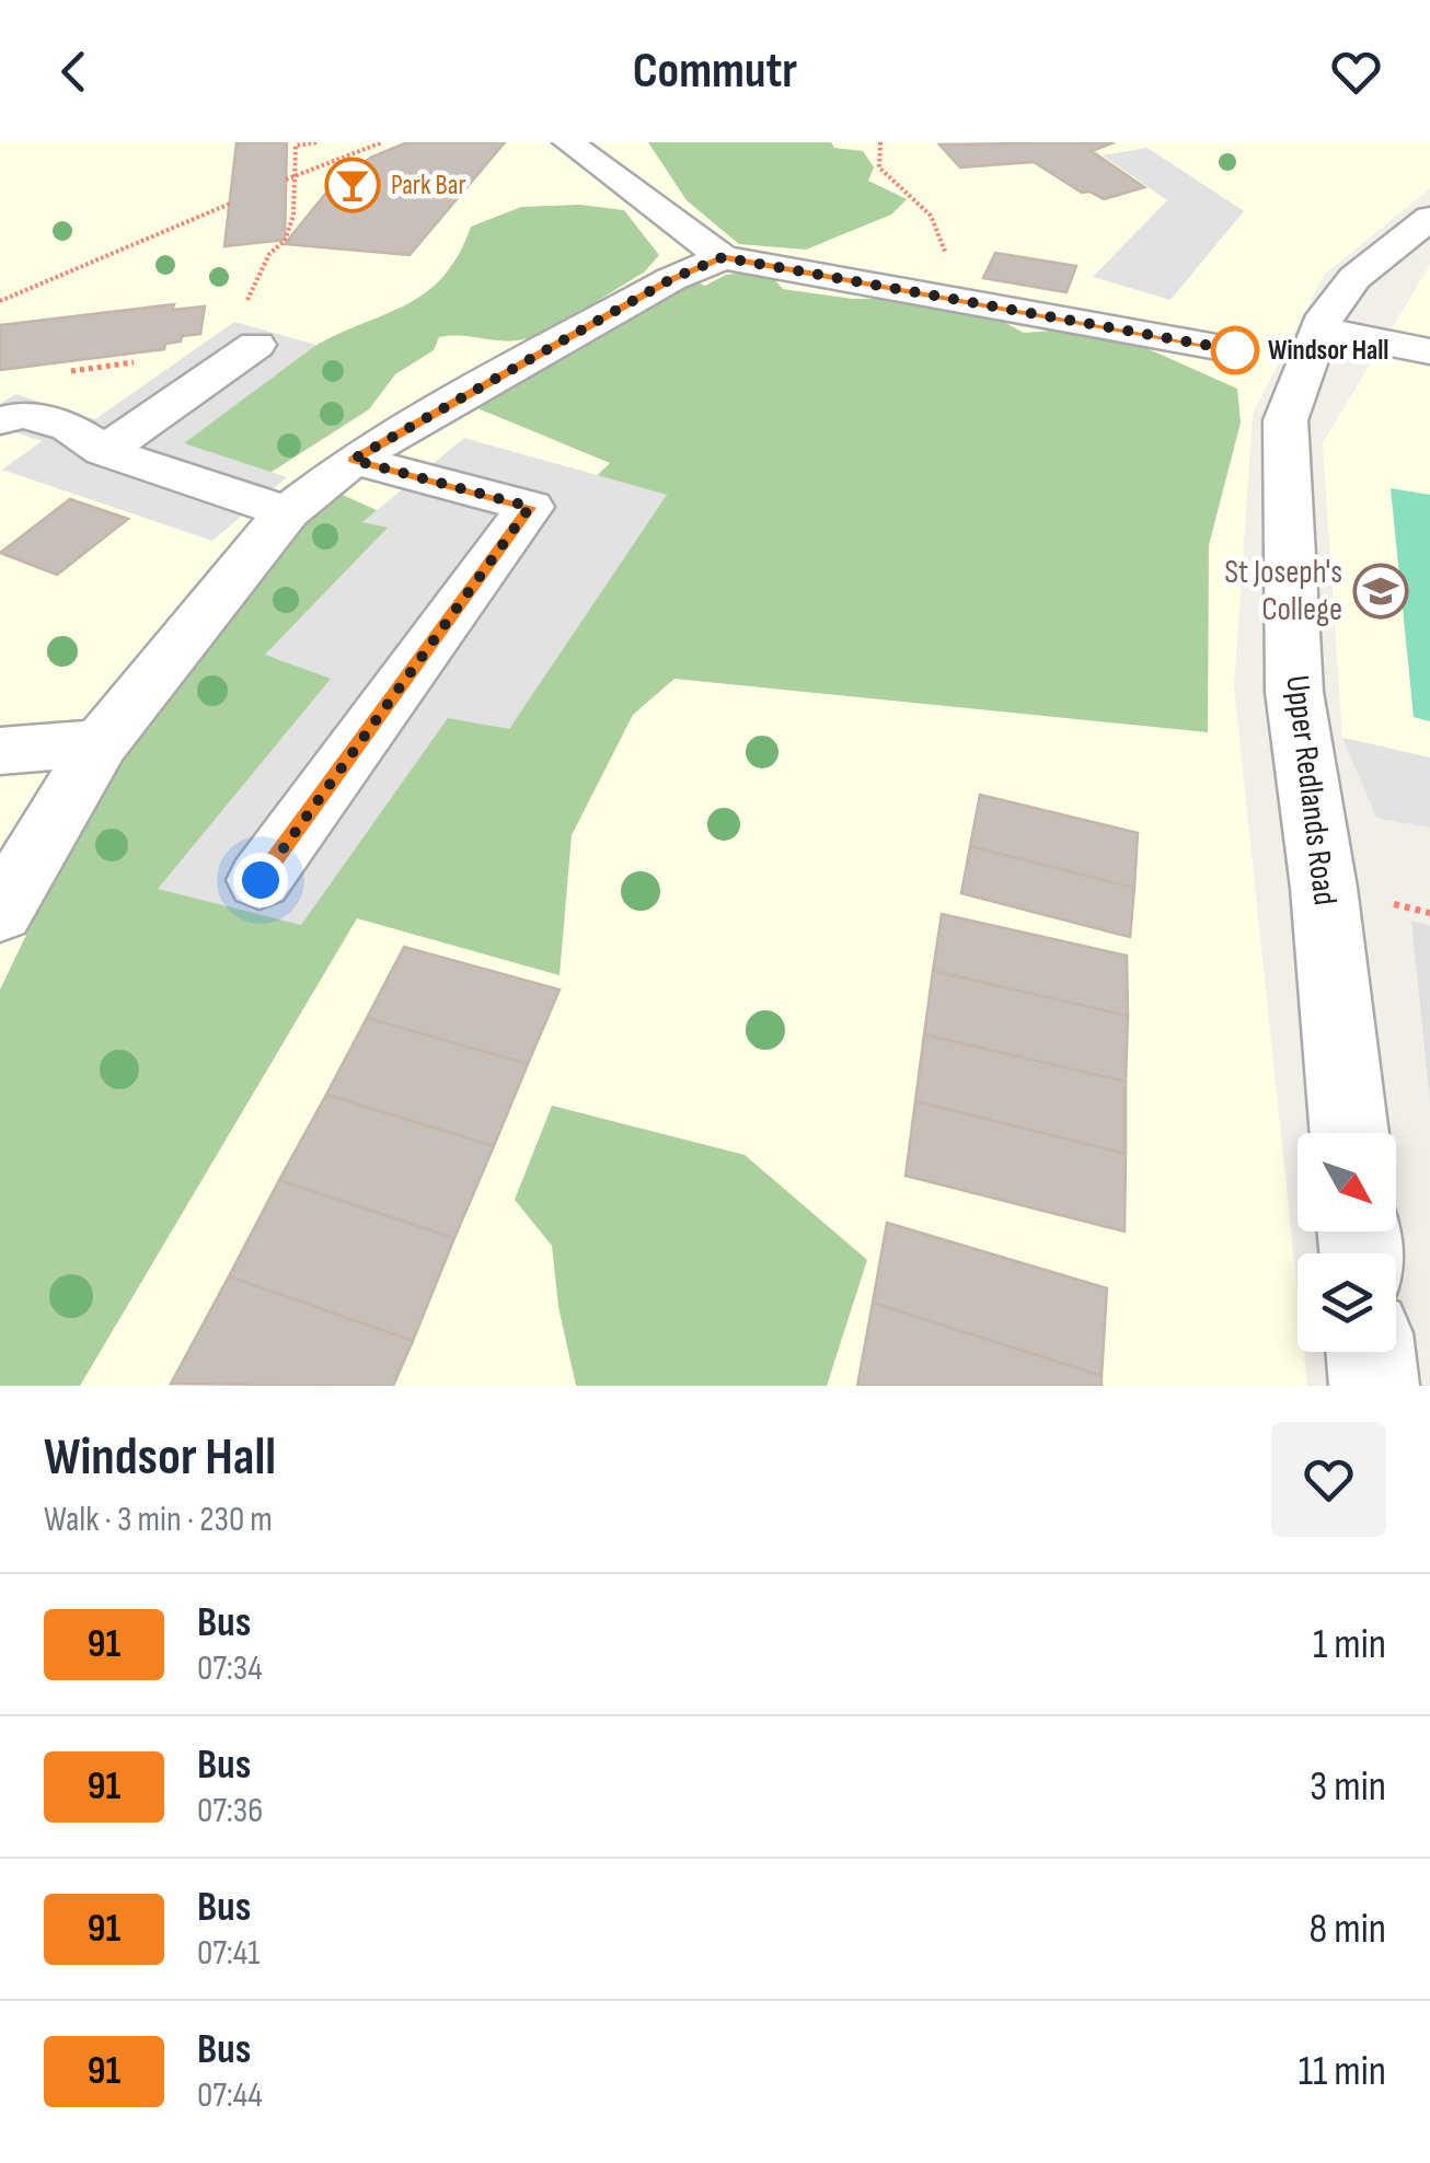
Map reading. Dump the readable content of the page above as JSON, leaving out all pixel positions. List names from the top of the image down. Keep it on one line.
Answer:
{"streets":{"street":["Upper Redlands Road"]},"places":{"bar":["Park Bar"],"other":["Windsor Hall"],"school or university":["St Joseph's College"]},"lines":["bus line 91"],"north":"bottom right","page":{"header":"Commutr","heading":["Windsor Hall","Walk · 3 min · 230 m"],"list":[{"mark":"91","name":"Bus","note":"07:34","value":"1 min"},{"mark":"91","name":"Bus","note":"07:36","value":"3 min"},{"mark":"91","name":"Bus","note":"07:41","value":"8 min"},{"mark":"91","name":"Bus","note":"07:44","value":"11 min"}]}}
